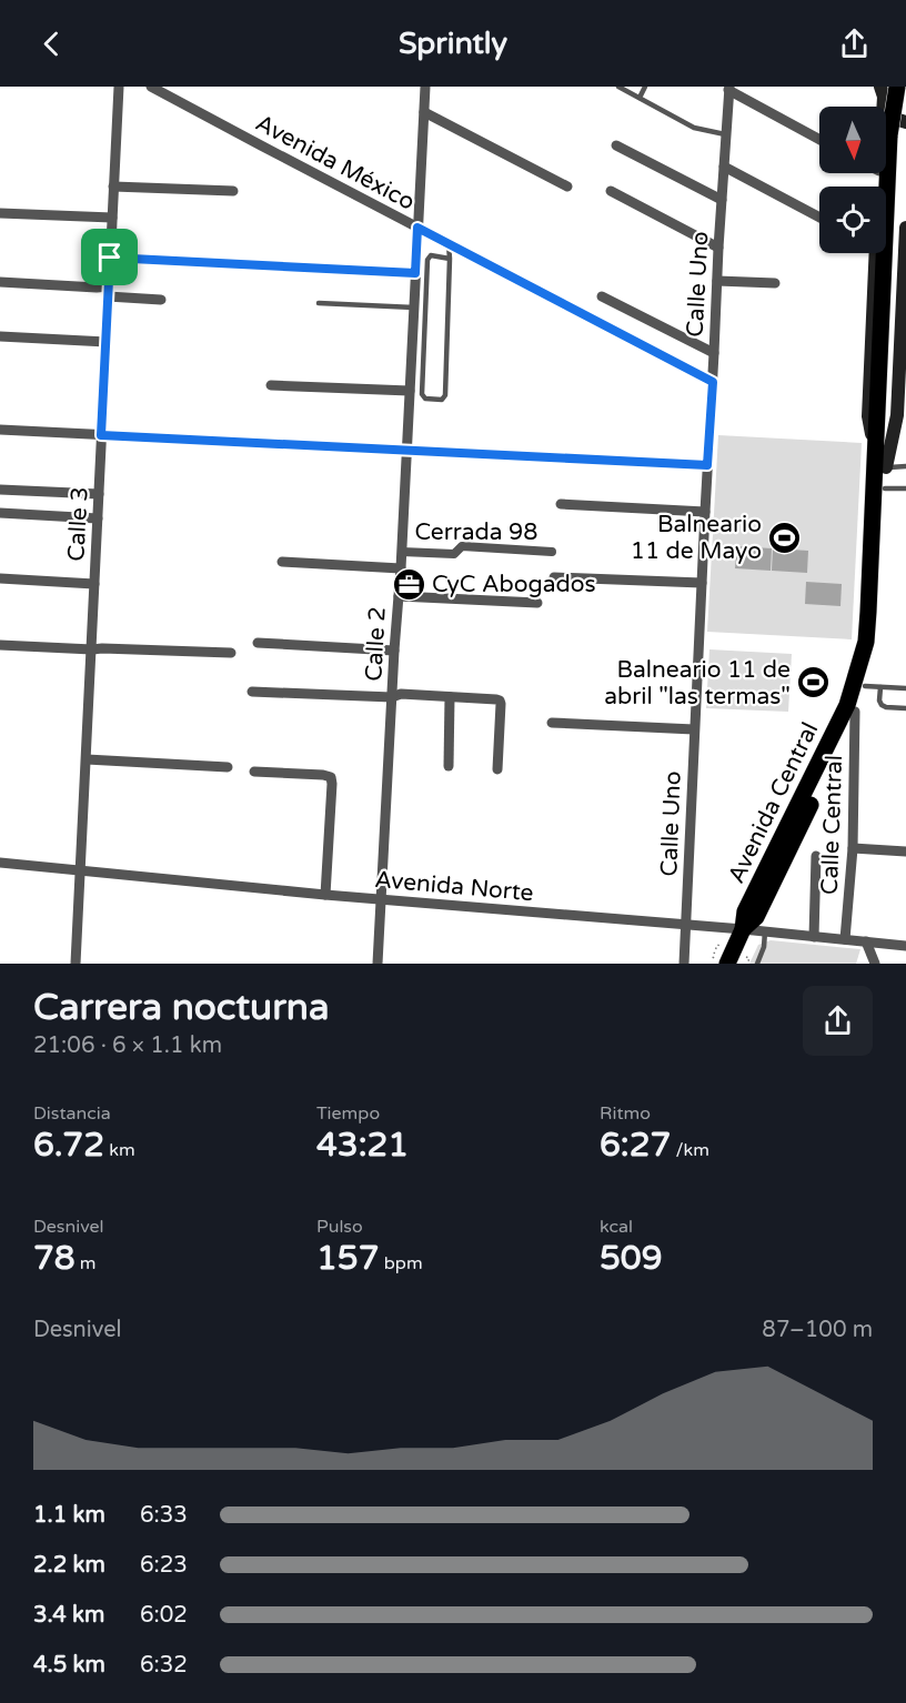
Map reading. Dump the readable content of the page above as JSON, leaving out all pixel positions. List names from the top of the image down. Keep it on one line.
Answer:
{"streets":{"main road":["Avenida Central"],"street":["Avenida México","Calle Uno","Calle 3","Cerrada 98","Calle 2","Calle Central","Avenida Norte"]},"crossings":[["Avenida México","Calle Uno"],["Avenida México","Calle 2"],["Calle Uno","Avenida Norte"],["Calle 3","Avenida Norte"],["Cerrada 98","Calle 2"],["Calle 2","Avenida Norte"],["Avenida Central","Calle Central"],["Avenida Central","Avenida Norte"],["Calle Central","Avenida Norte"]],"places":{"sports":["Balneario 11 de Mayo","Balneario 11 de abril \"las termas\""],"office":["CyC Abogados"]},"north":"bottom","page":{"header":"Sprintly","heading":["Carrera nocturna","21:06 · 6 × 1.1 km"],"stats":[["Distancia","6.72 km"],["Tiempo","43:21"],["Ritmo","6:27 /km"],["Desnivel","78 m"],["Pulso","157 bpm"],["kcal","509"]],"chart":["Desnivel","87–100 m"],"list":[{"name":"1.1 km","note":"6:33"},{"name":"2.2 km","note":"6:23"},{"name":"3.4 km","note":"6:02"},{"name":"4.5 km","note":"6:32"}]}}
